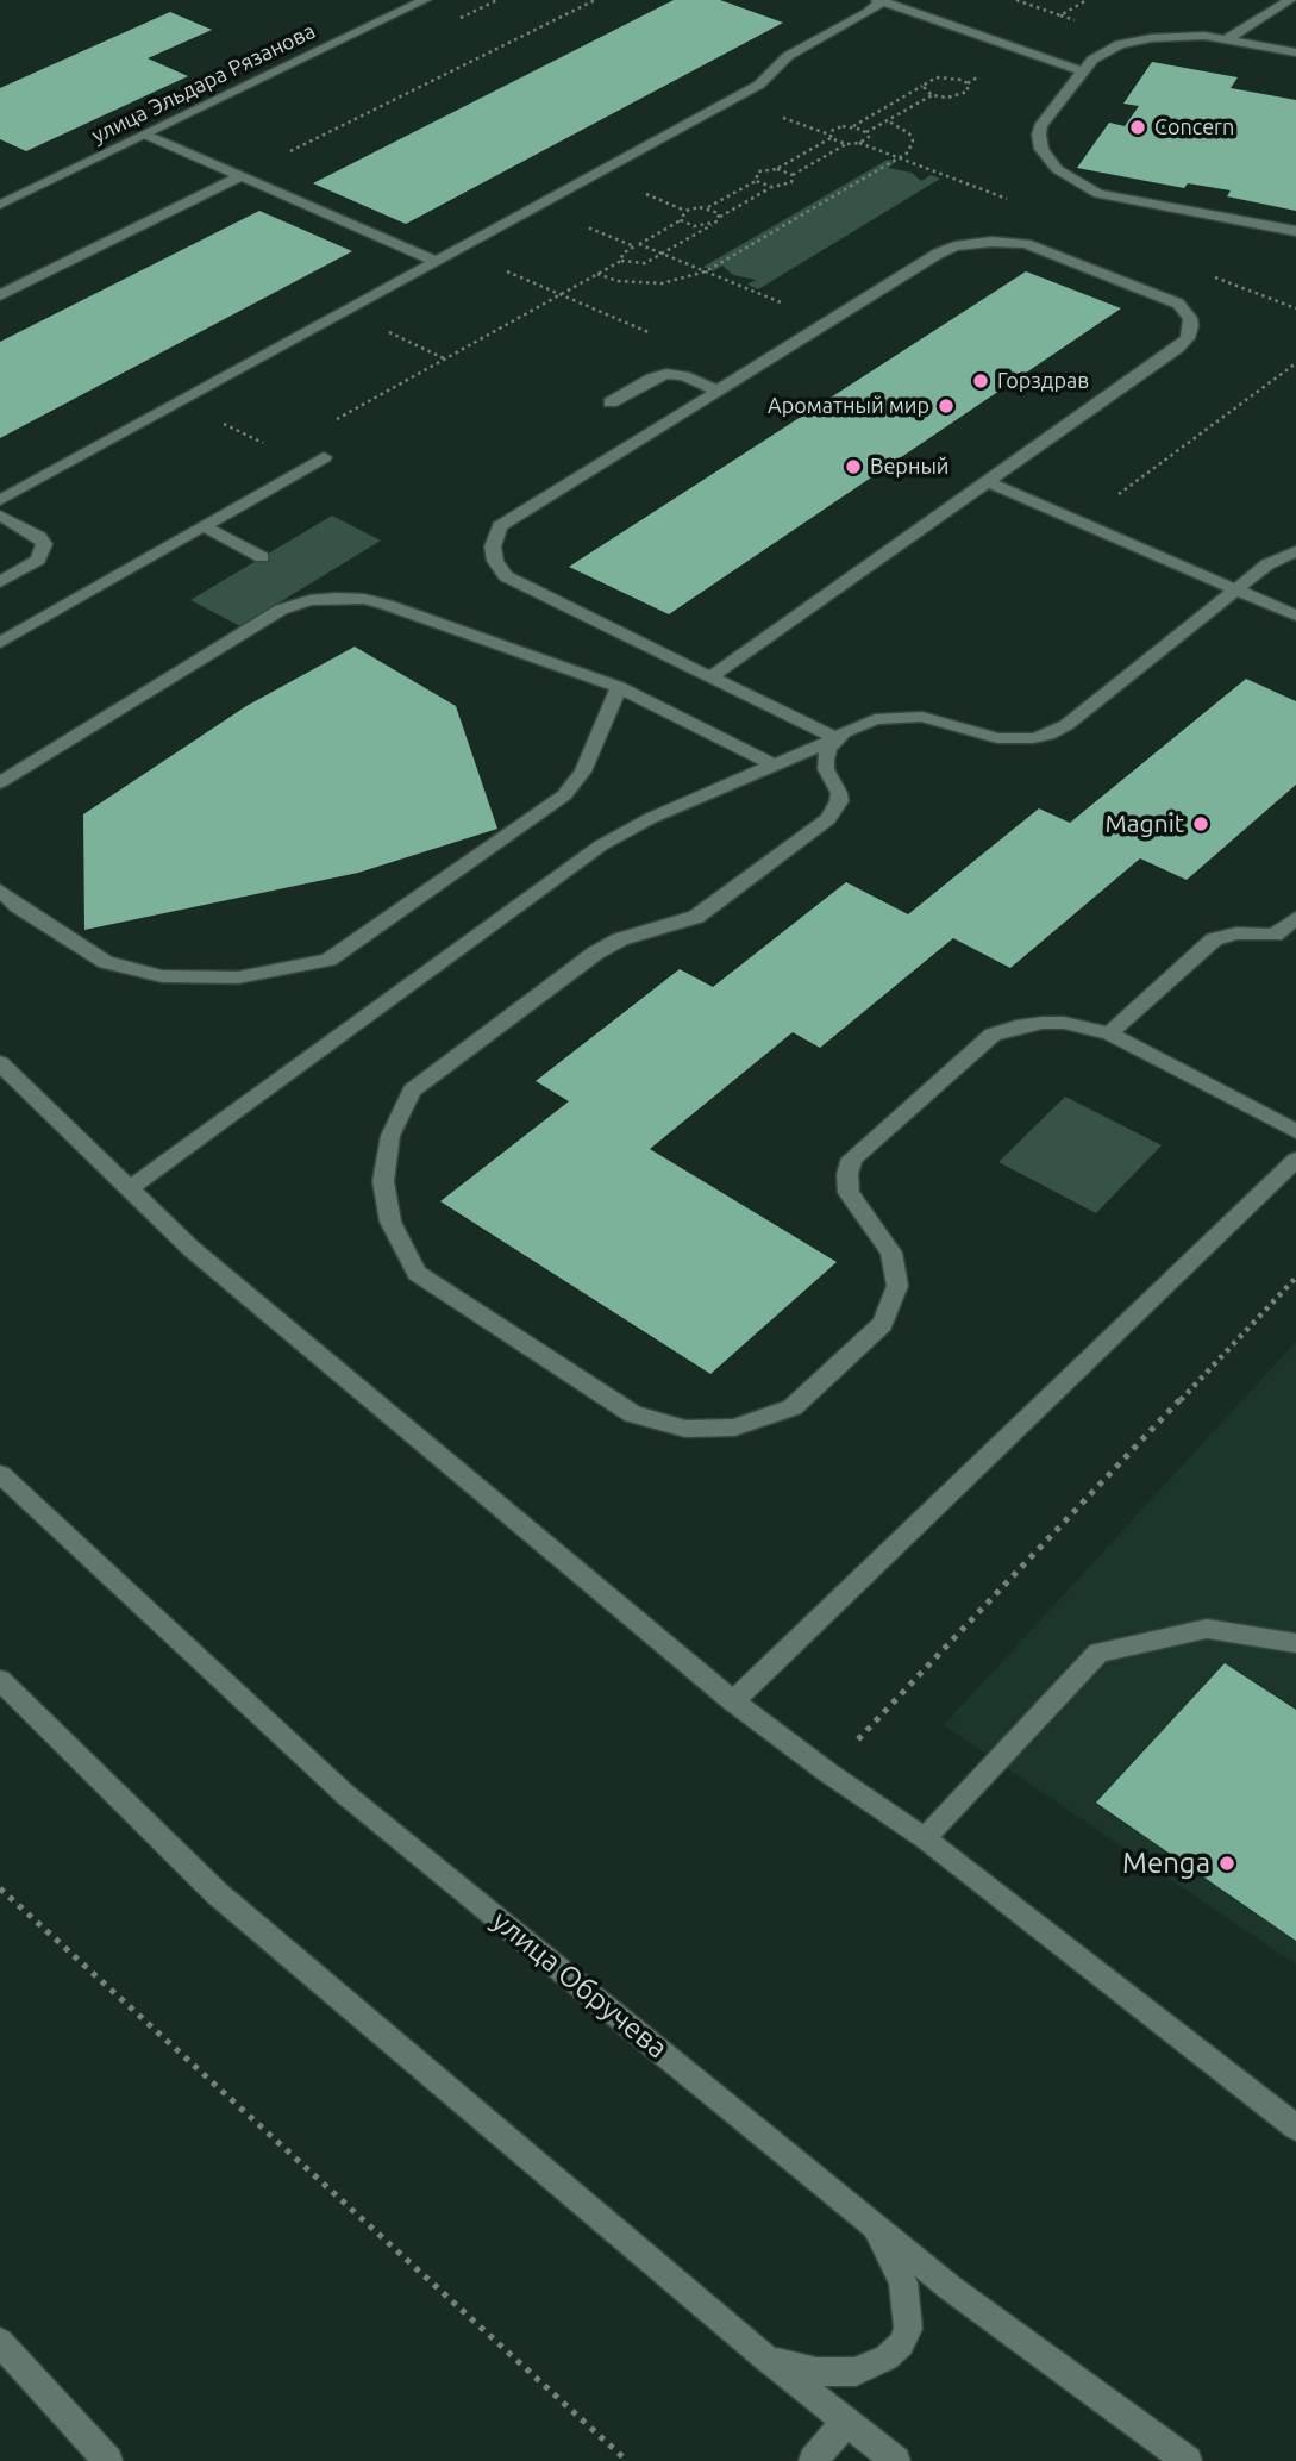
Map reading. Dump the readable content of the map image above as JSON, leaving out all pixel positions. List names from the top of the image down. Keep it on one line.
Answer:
{"streets":{"street":["улица Эльдара Рязанова","улица Обручева"]},"places":["Concern","Горздрав","Ароматный мир","Верный","Magnit","Menga"]}
